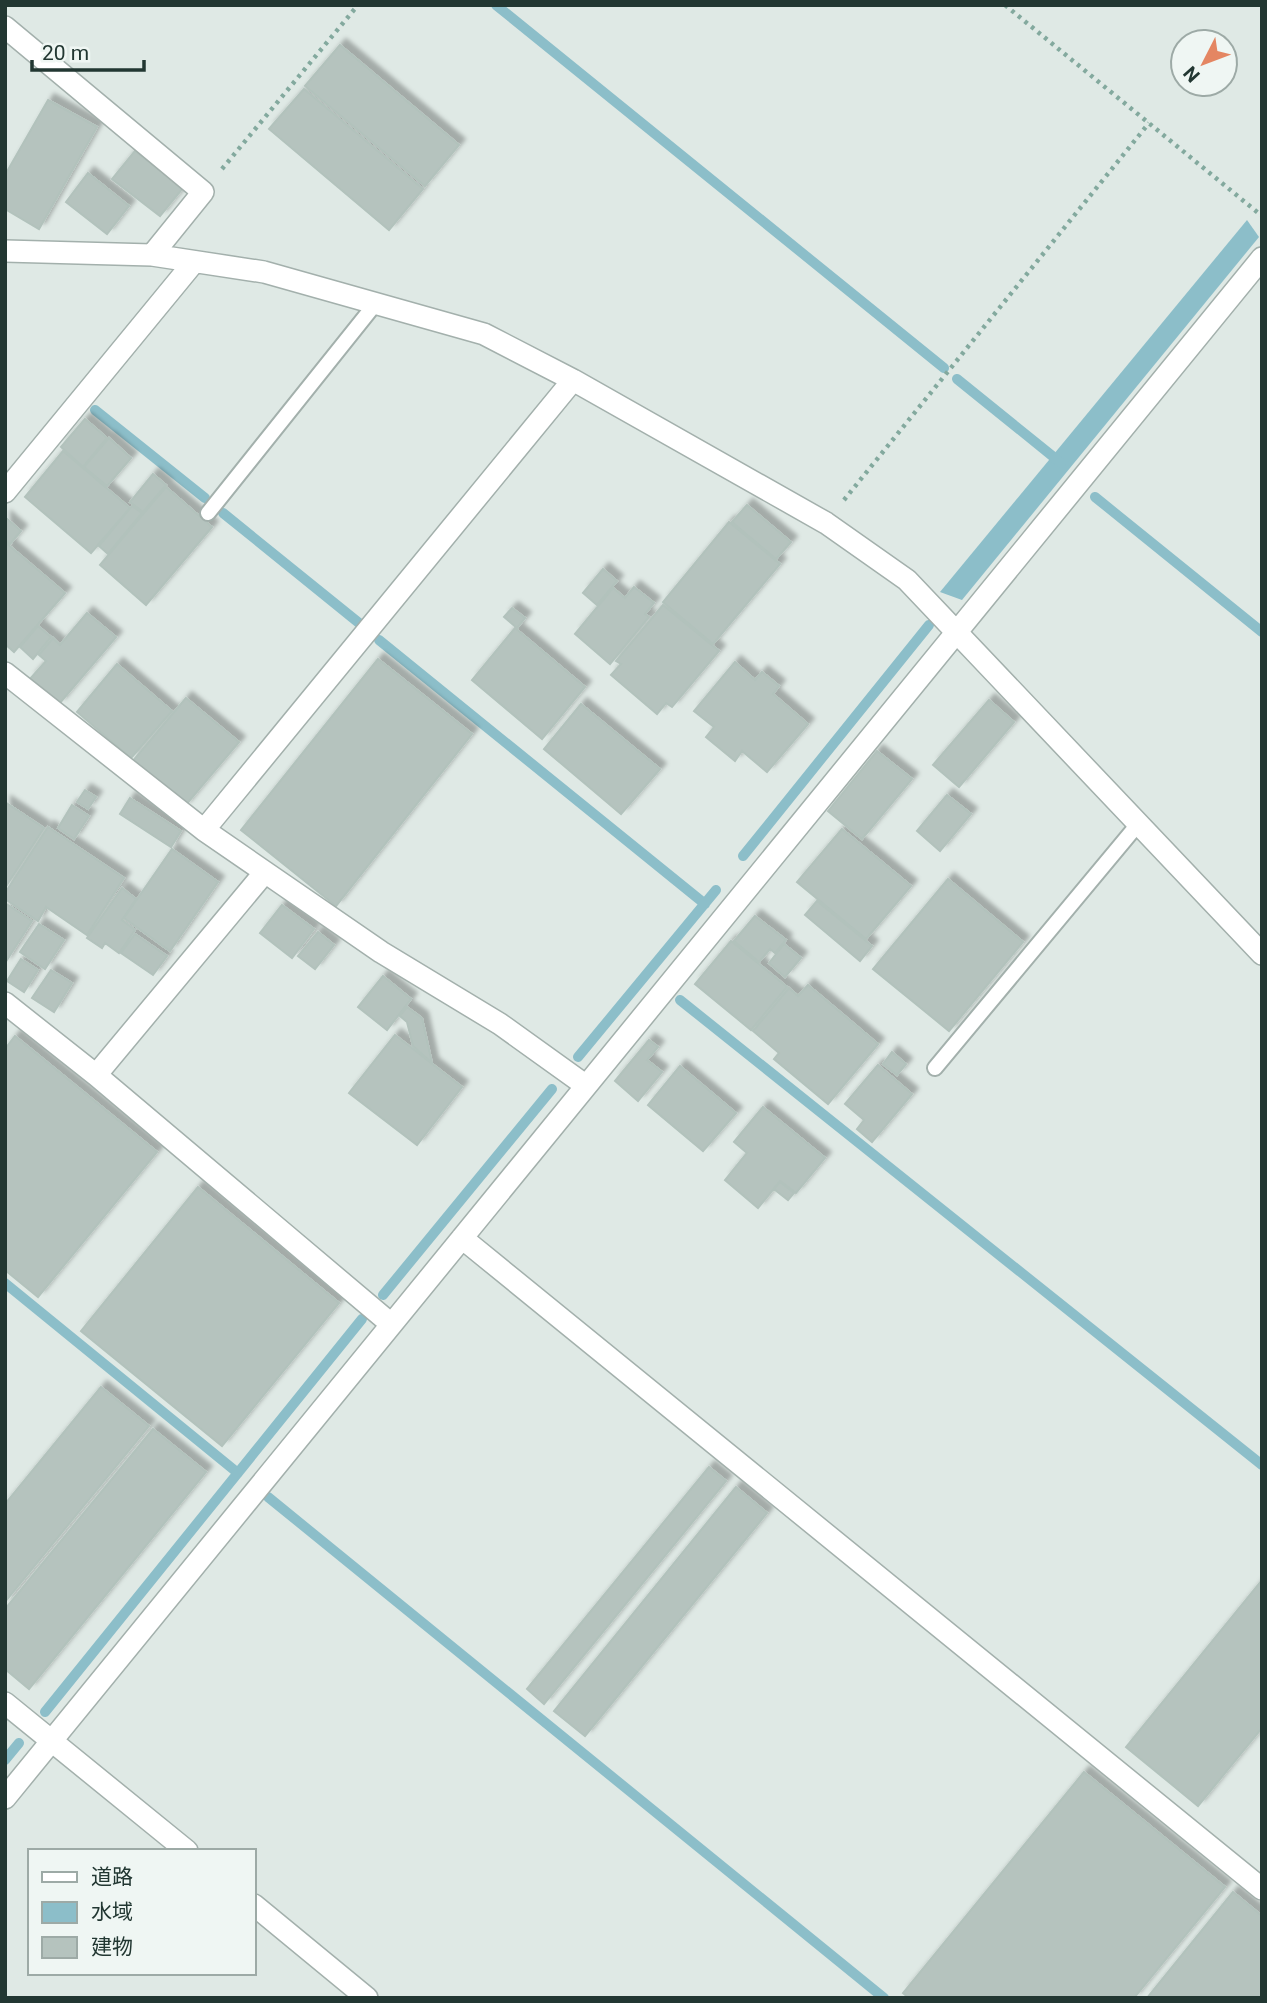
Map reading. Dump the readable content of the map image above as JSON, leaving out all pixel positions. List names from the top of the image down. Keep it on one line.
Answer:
{"legend":["道路","水域","建物"],"scale_bar":"20 m","north":"bottom left"}
